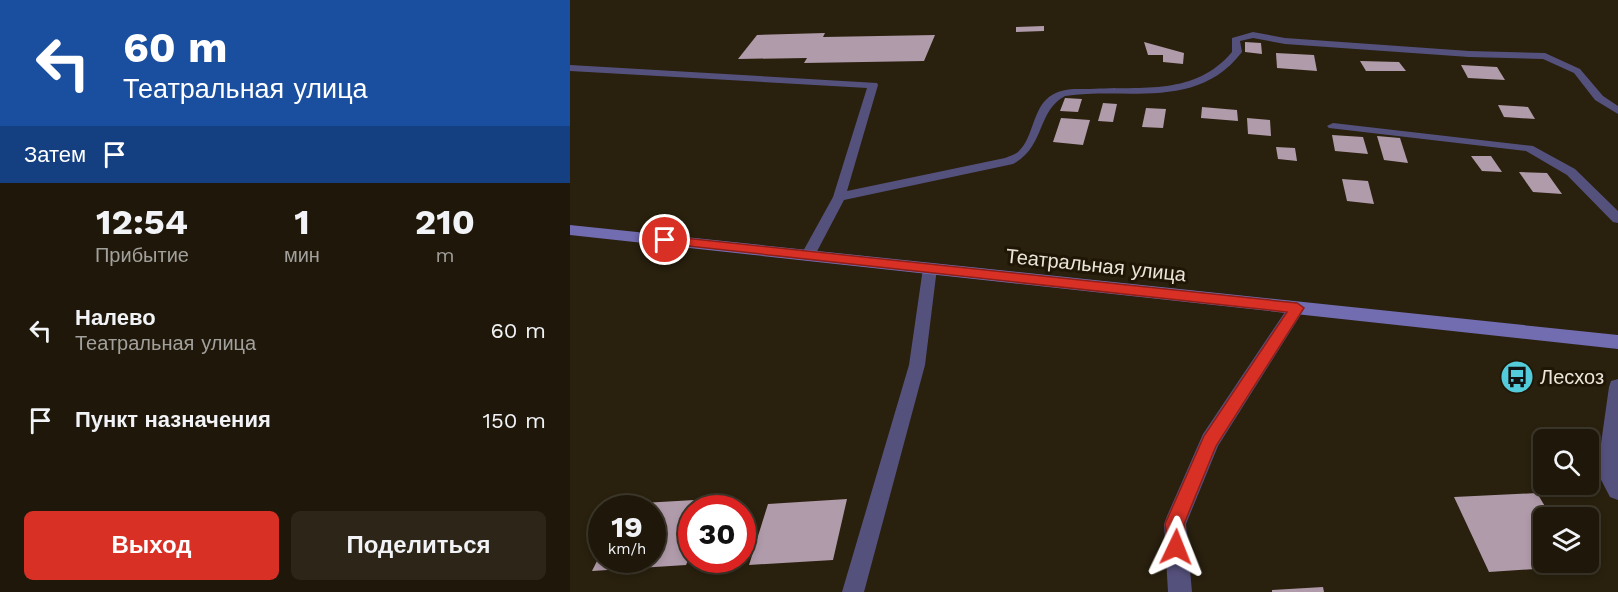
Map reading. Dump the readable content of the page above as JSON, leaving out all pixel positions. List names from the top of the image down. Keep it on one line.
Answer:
{"streets":{"main road":["Театральная улица"]},"places":{"bus stop":["Лесхоз"]},"page":{"turn":["60 m","Театральная улица"],"then":"Затем","eta":["12:54","Прибытие","1","мин","210","m"],"list":[{"name":"Налево","note":"Театральная улица","value":"60 m"},{"name":"Пункт назначения","value":"150 m"}],"speed":"19 km/h","limit":"30","buttons":["Выход","Поделиться"]}}
